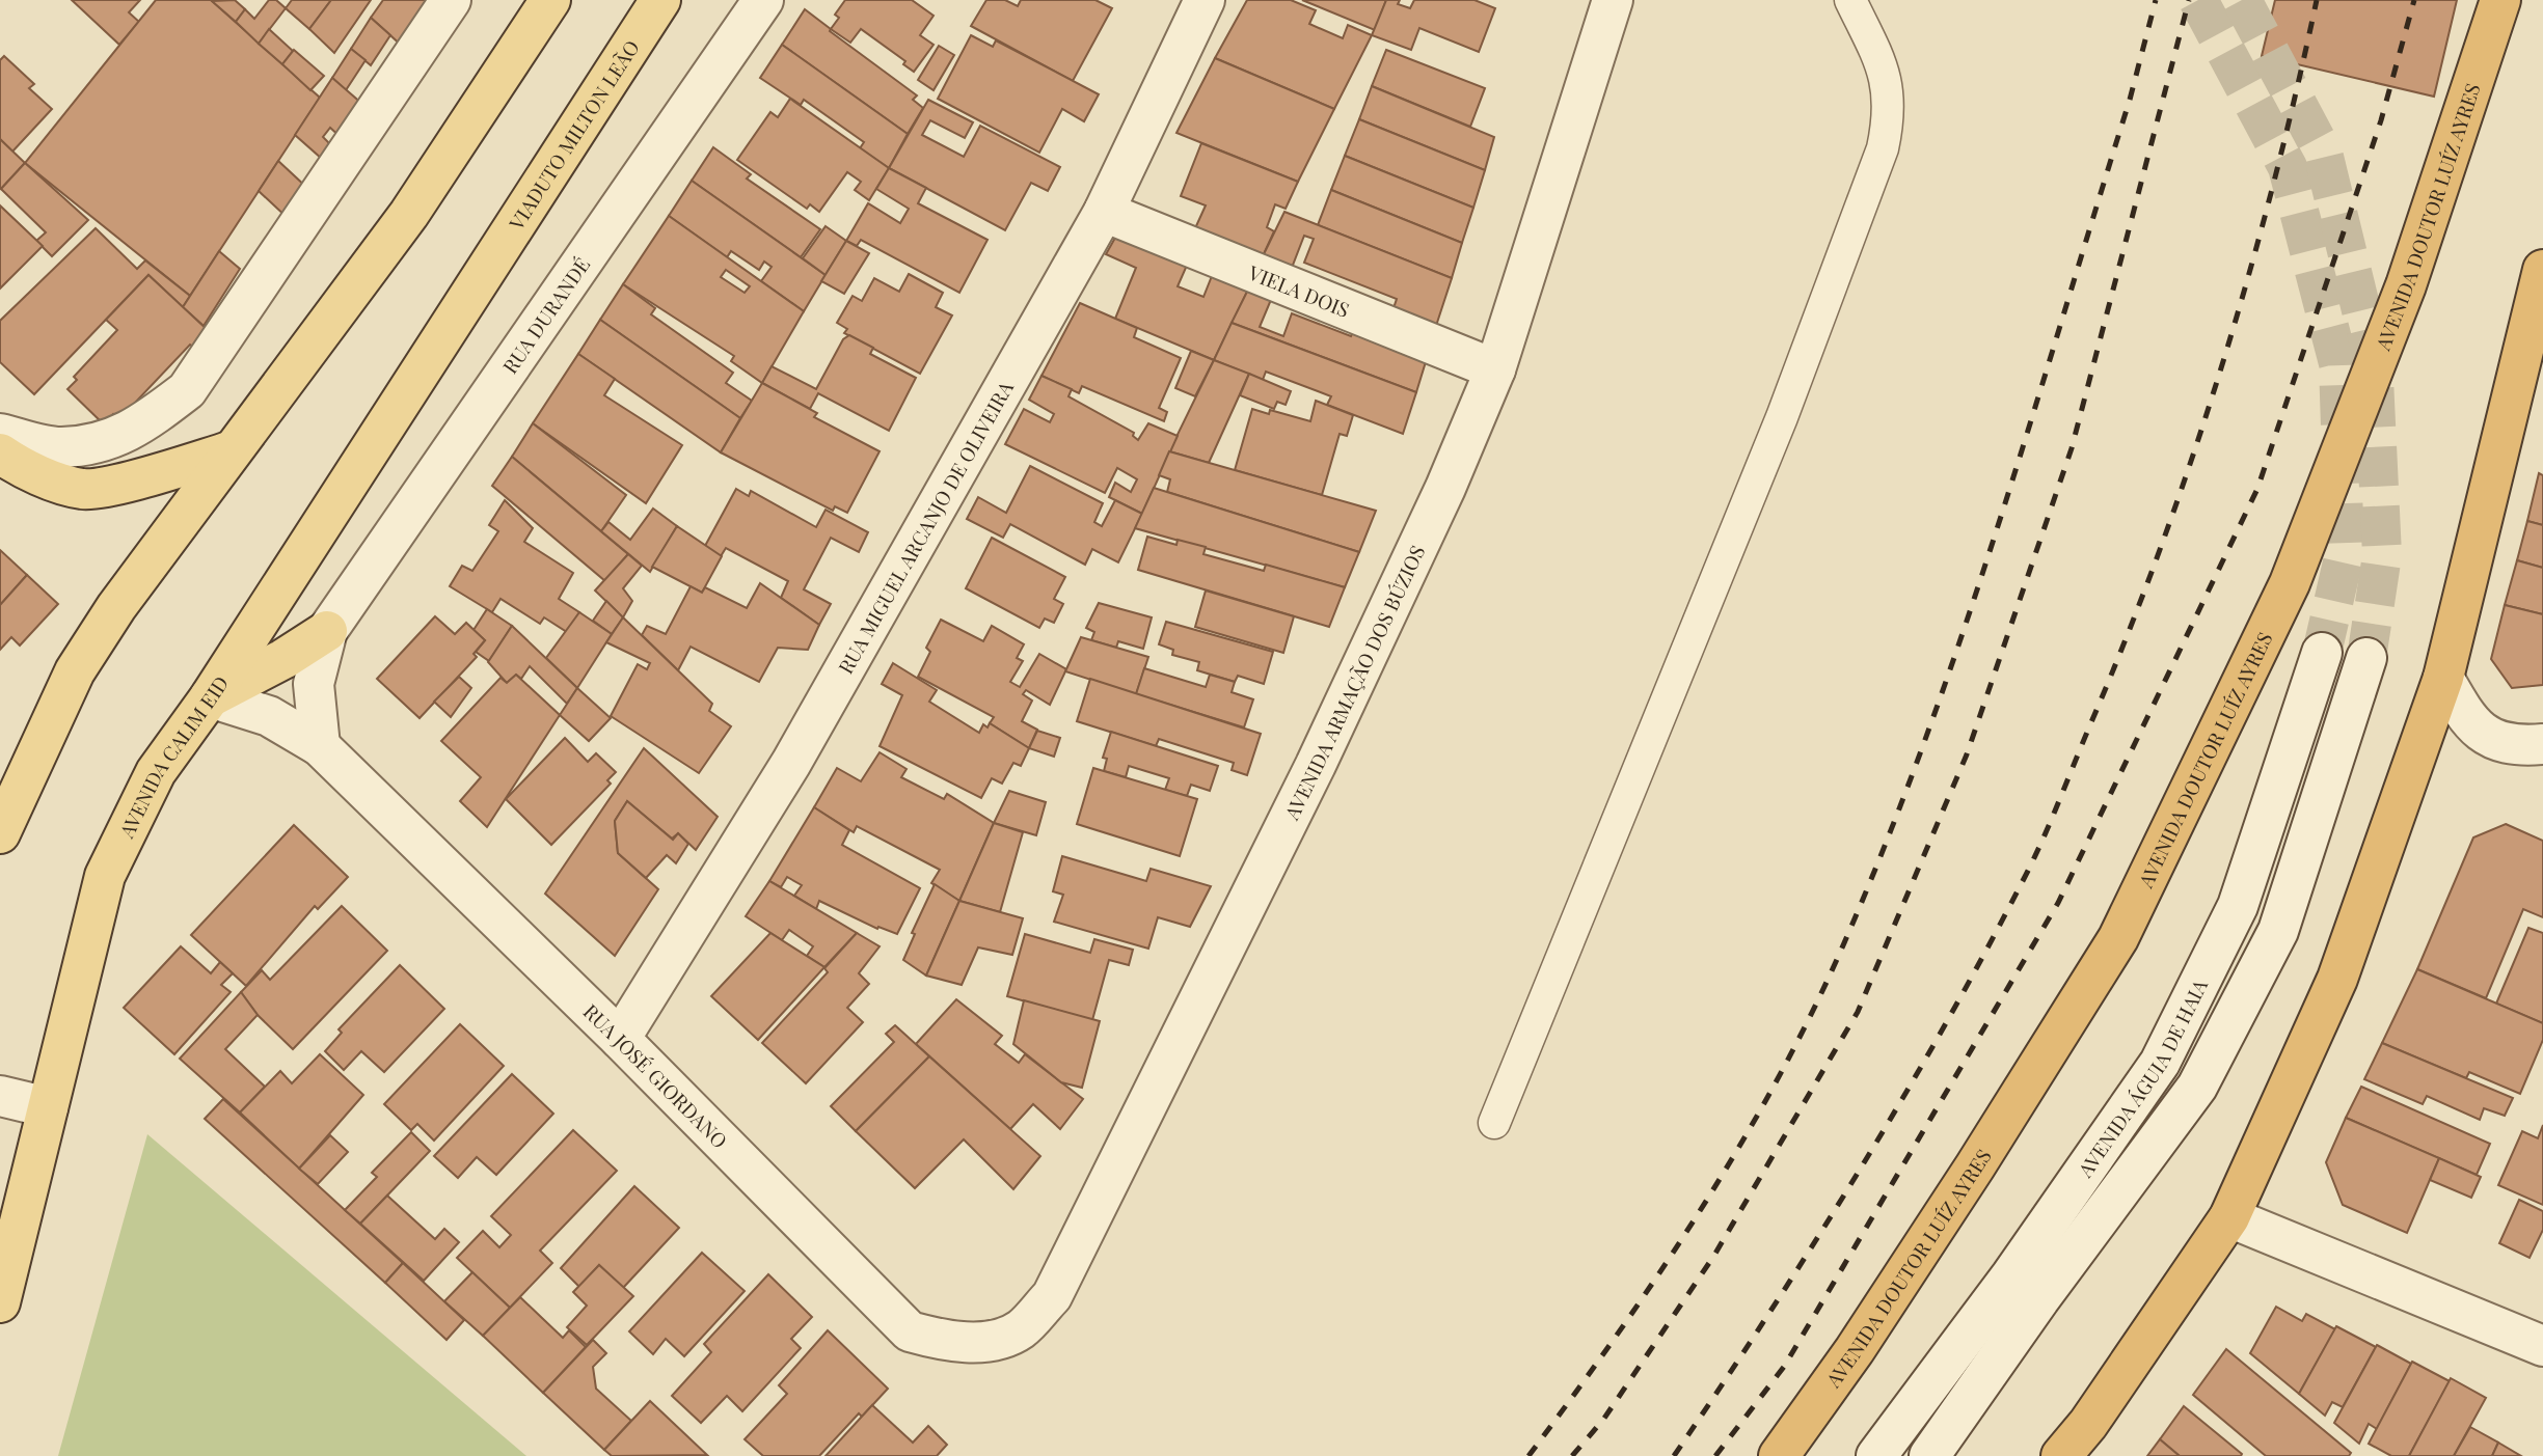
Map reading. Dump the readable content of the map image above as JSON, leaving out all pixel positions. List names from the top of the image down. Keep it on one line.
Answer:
{"streets":{"highway":["AVENIDA DOUTOR LUÍZ AYRES"],"main road":["VIADUTO MILTON LEÃO","AVENIDA CALIM EID"],"street":["VIELA DOIS","RUA DURANDÉ","RUA MIGUEL ARCANJO DE OLIVEIRA","AVENIDA ARMAÇÃO DOS BÚZIOS","RUA JOSÉ GIORDANO","AVENIDA ÁGUIA DE HAIA"]},"crossings":[["VIADUTO MILTON LEÃO","AVENIDA CALIM EID"],["VIELA DOIS","RUA MIGUEL ARCANJO DE OLIVEIRA"],["VIELA DOIS","AVENIDA ARMAÇÃO DOS BÚZIOS"],["RUA MIGUEL ARCANJO DE OLIVEIRA","RUA JOSÉ GIORDANO"],["AVENIDA ARMAÇÃO DOS BÚZIOS","RUA JOSÉ GIORDANO"],["AVENIDA CALIM EID","RUA JOSÉ GIORDANO"]]}
